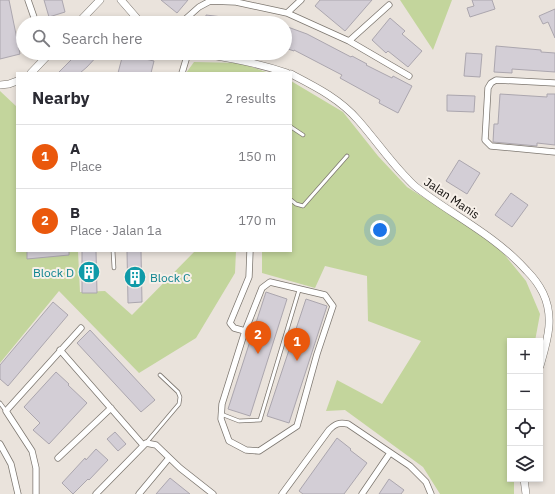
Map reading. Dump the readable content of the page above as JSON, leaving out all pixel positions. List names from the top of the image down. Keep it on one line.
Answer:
{"streets":{"street":["Jalan Manis"]},"places":{"building":["Block D","Block C"]},"page":{"search":"Search here","heading":["Nearby","2 results"],"list":[{"mark":"1","name":"A","note":"Place","value":"150 m"},{"mark":"2","name":"B","note":"Place · Jalan 1a","value":"170 m"}],"pins":["2","1"],"map_buttons":["+","−"]}}
